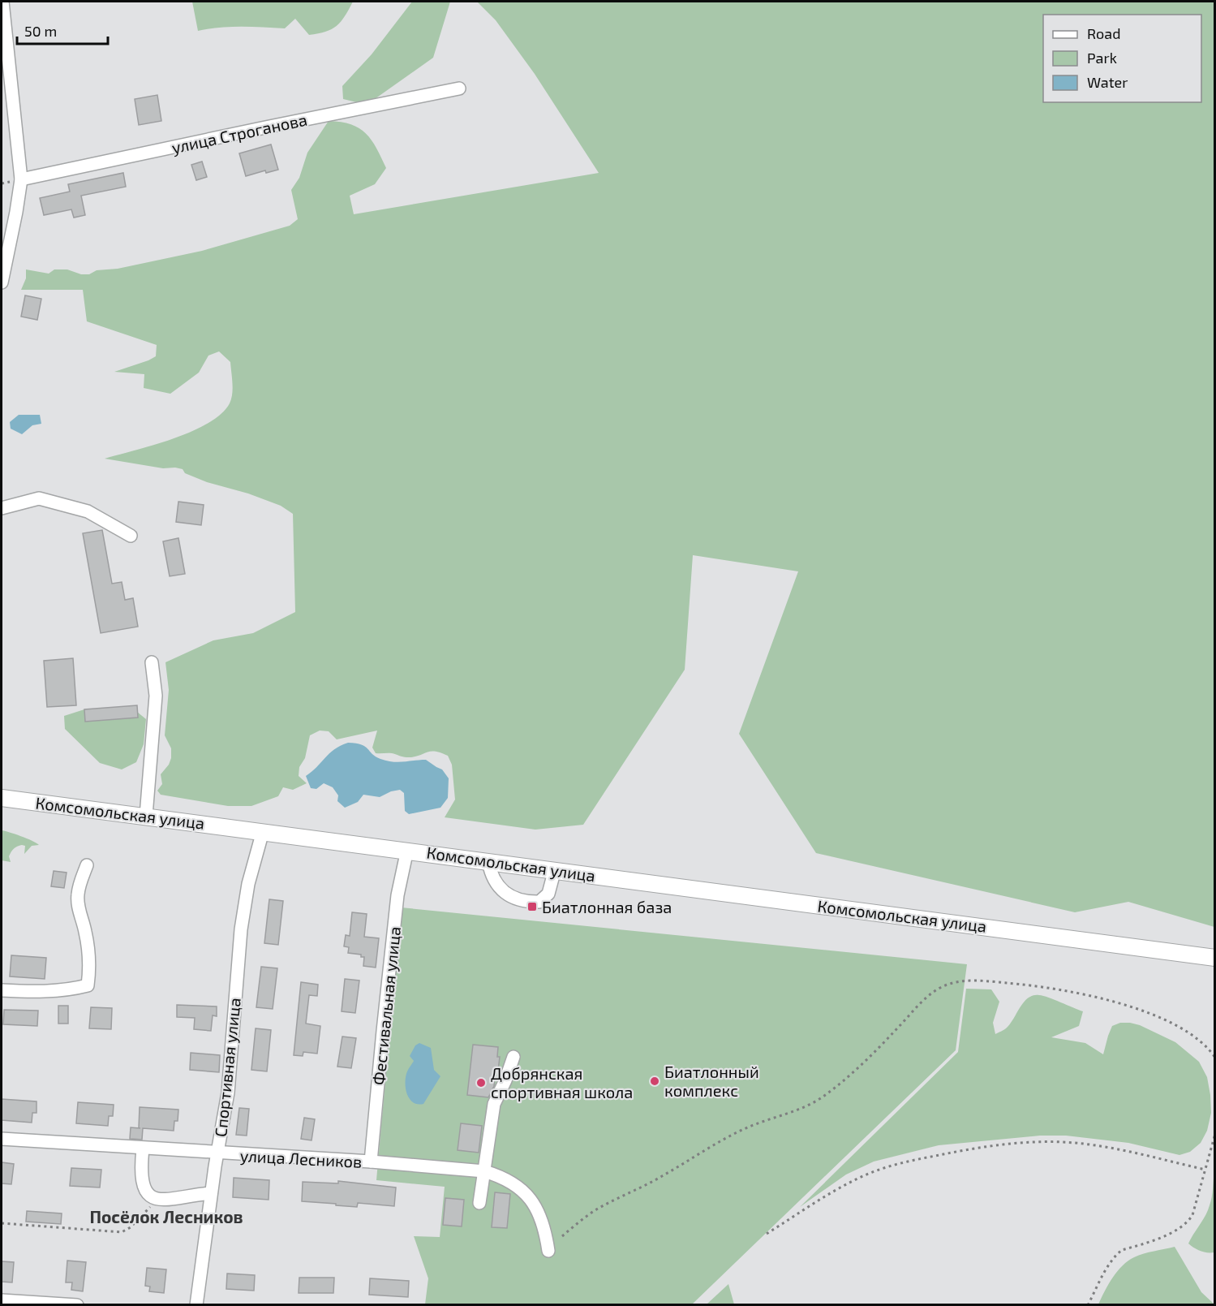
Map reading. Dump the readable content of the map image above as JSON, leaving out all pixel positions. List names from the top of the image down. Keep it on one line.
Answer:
{"streets":{"main road":["Комсомольская улица"],"street":["улица Строганова","Фестивальная улица","Спортивная улица","улица Лесников"]},"crossings":[["Комсомольская улица","Фестивальная улица"],["Комсомольская улица","Спортивная улица"],["Фестивальная улица","улица Лесников"],["Спортивная улица","улица Лесников"]],"districts":["Посёлок Лесников"],"places":{"transit":["Биатлонная база"],"other":["Биатлонный комплекс","Добрянская спортивная школа"]},"legend":["Road","Park","Water"],"scale_bar":"50 m"}
